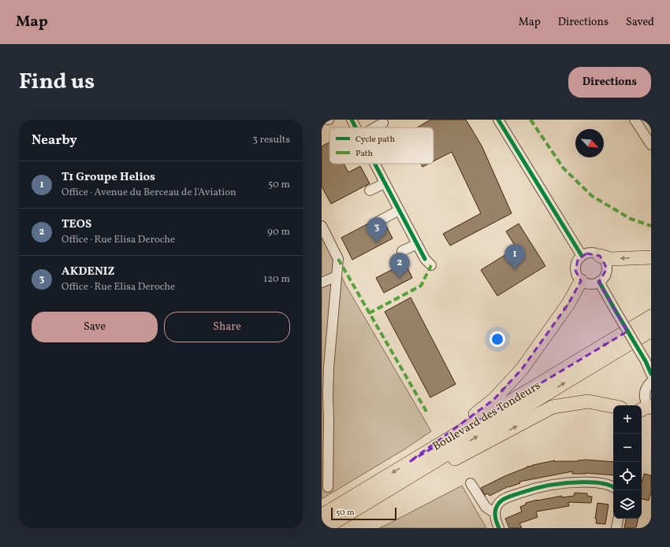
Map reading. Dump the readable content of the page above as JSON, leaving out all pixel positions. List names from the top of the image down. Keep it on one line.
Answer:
{"streets":{"highway":["Boulevard des Tondeurs"]},"legend":["Cycle path","Path"],"scale_bar":"50 m","north":"bottom right","page":{"header":"Map","nav":["Map","Directions","Saved"],"title":"Find us","buttons":["Directions",["Save","Share"]],"heading":["Nearby","3 results"],"list":[{"mark":"1","name":"T1 Groupe Helios","note":"Office · Avenue du Berceau de l'Aviation","value":"50 m"},{"mark":"2","name":"TEOS","note":"Office · Rue Elisa Deroche","value":"90 m"},{"mark":"3","name":"AKDENIZ","note":"Office · Rue Elisa Deroche","value":"120 m"}],"pins":["3","1","2"],"map_buttons":["+","−"],"scale":"50 m"}}
